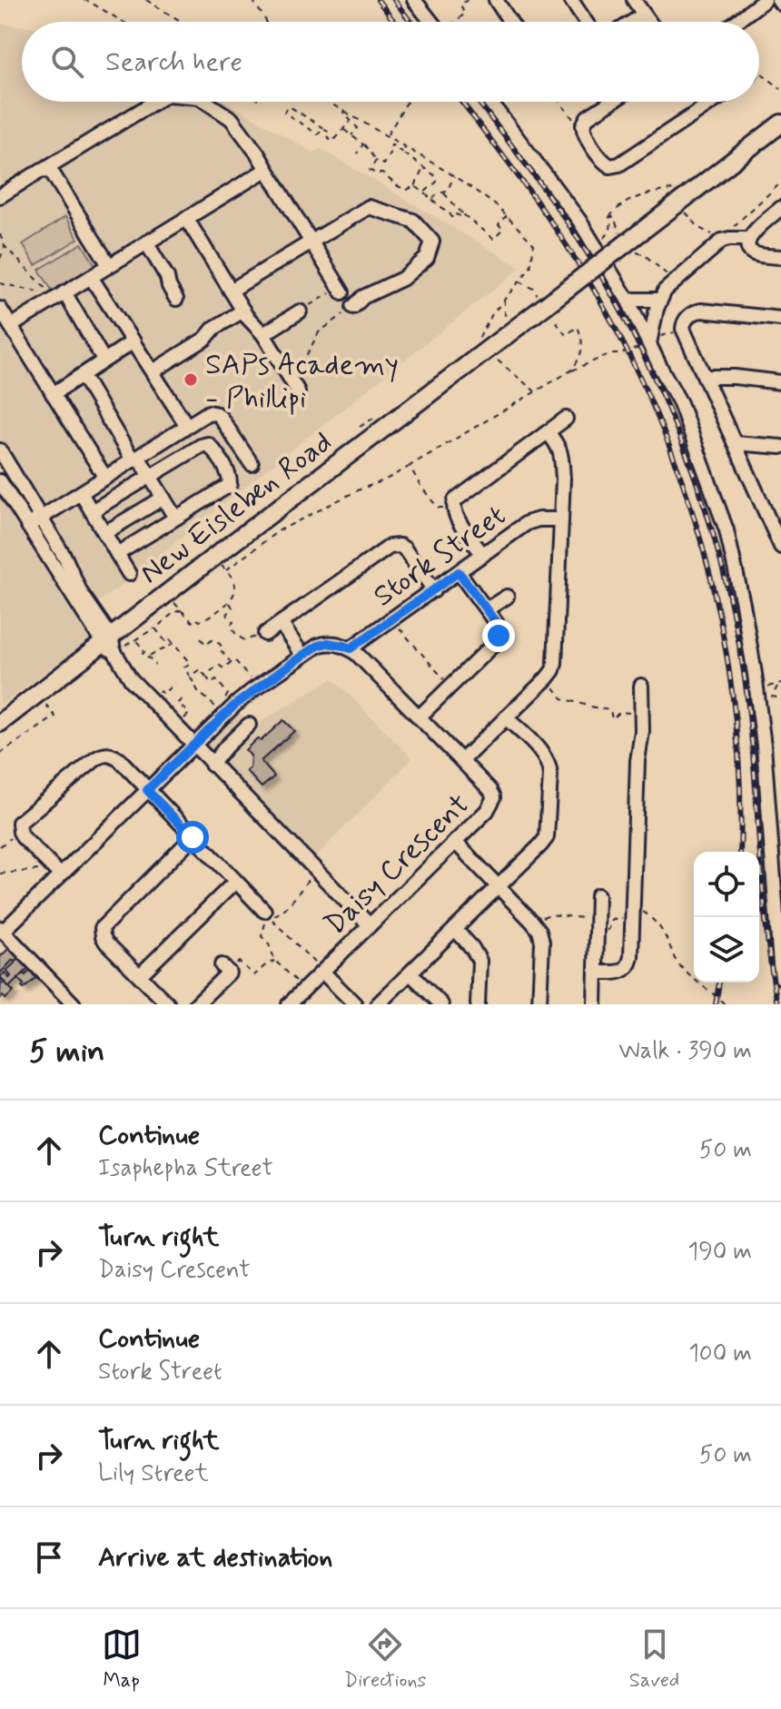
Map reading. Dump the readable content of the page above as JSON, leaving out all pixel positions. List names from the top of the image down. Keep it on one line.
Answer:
{"streets":{"main road":["New Eisleben Road"],"street":["Stork Street","Daisy Crescent"]},"crossings":[["Stork Street","Daisy Crescent"]],"places":["SAPs Academy - Phillipi"],"page":{"search":"Search here","heading":["5 min","Walk · 390 m"],"list":[["Continue","Isaphepha Street","50 m"],["Turn right","Daisy Crescent","190 m"],["Continue","Stork Street","100 m"],["Turn right","Lily Street","50 m"],"Arrive at destination"],"nav":["Map","Directions","Saved"]}}
